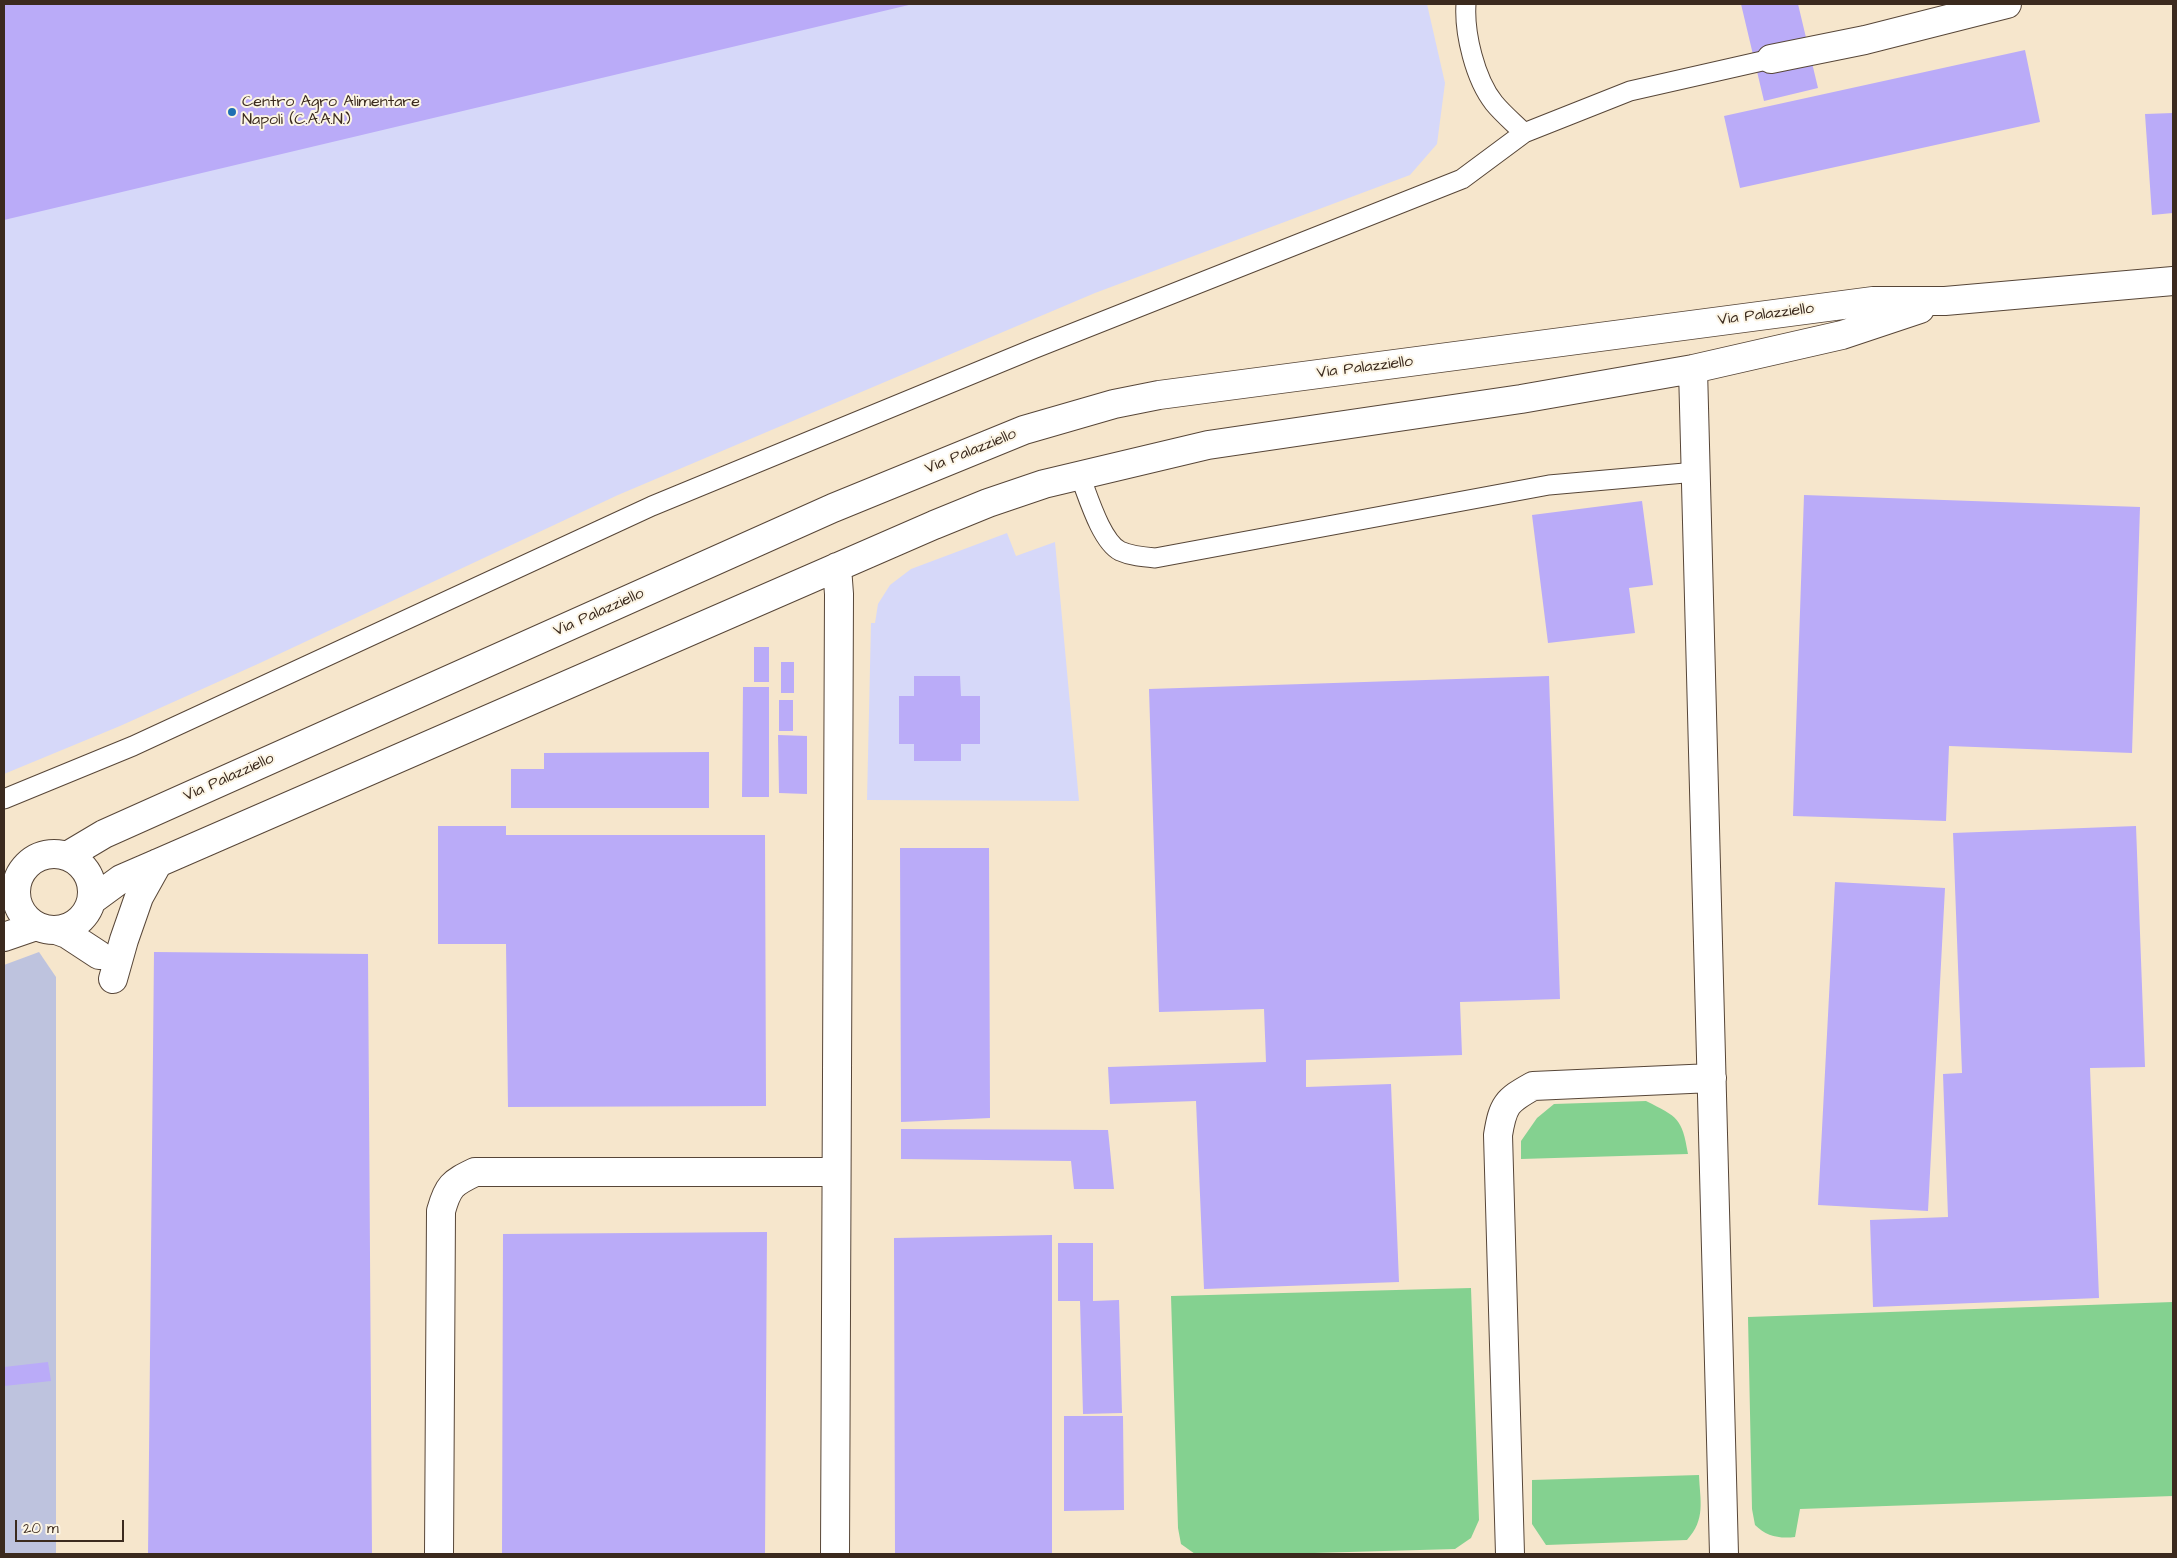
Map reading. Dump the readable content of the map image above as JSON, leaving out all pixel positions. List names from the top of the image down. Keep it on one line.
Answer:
{"streets":{"street":["Via Palazziello"]},"places":["Centro Agro Alimentare Napoli (C.A.A.N.)"],"scale_bar":"20 m"}
